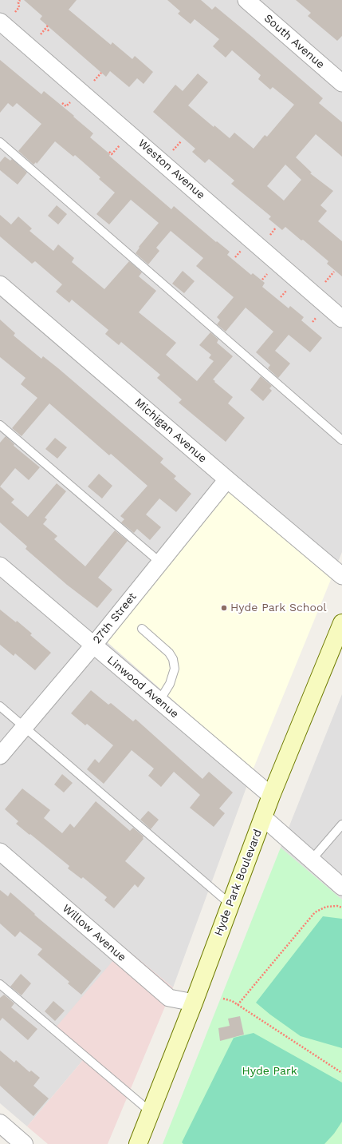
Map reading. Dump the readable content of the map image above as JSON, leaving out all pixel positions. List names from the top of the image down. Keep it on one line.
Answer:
{"streets":{"main road":["Hyde Park Boulevard"],"street":["South Avenue","Weston Avenue","Michigan Avenue","27th Street","Linwood Avenue","Willow Avenue"]},"crossings":[["Michigan Avenue","27th Street"],["27th Street","Linwood Avenue"],["Linwood Avenue","Hyde Park Boulevard"],["Hyde Park Boulevard","Willow Avenue"]],"parks":["Hyde Park"],"places":["Hyde Park School"]}
